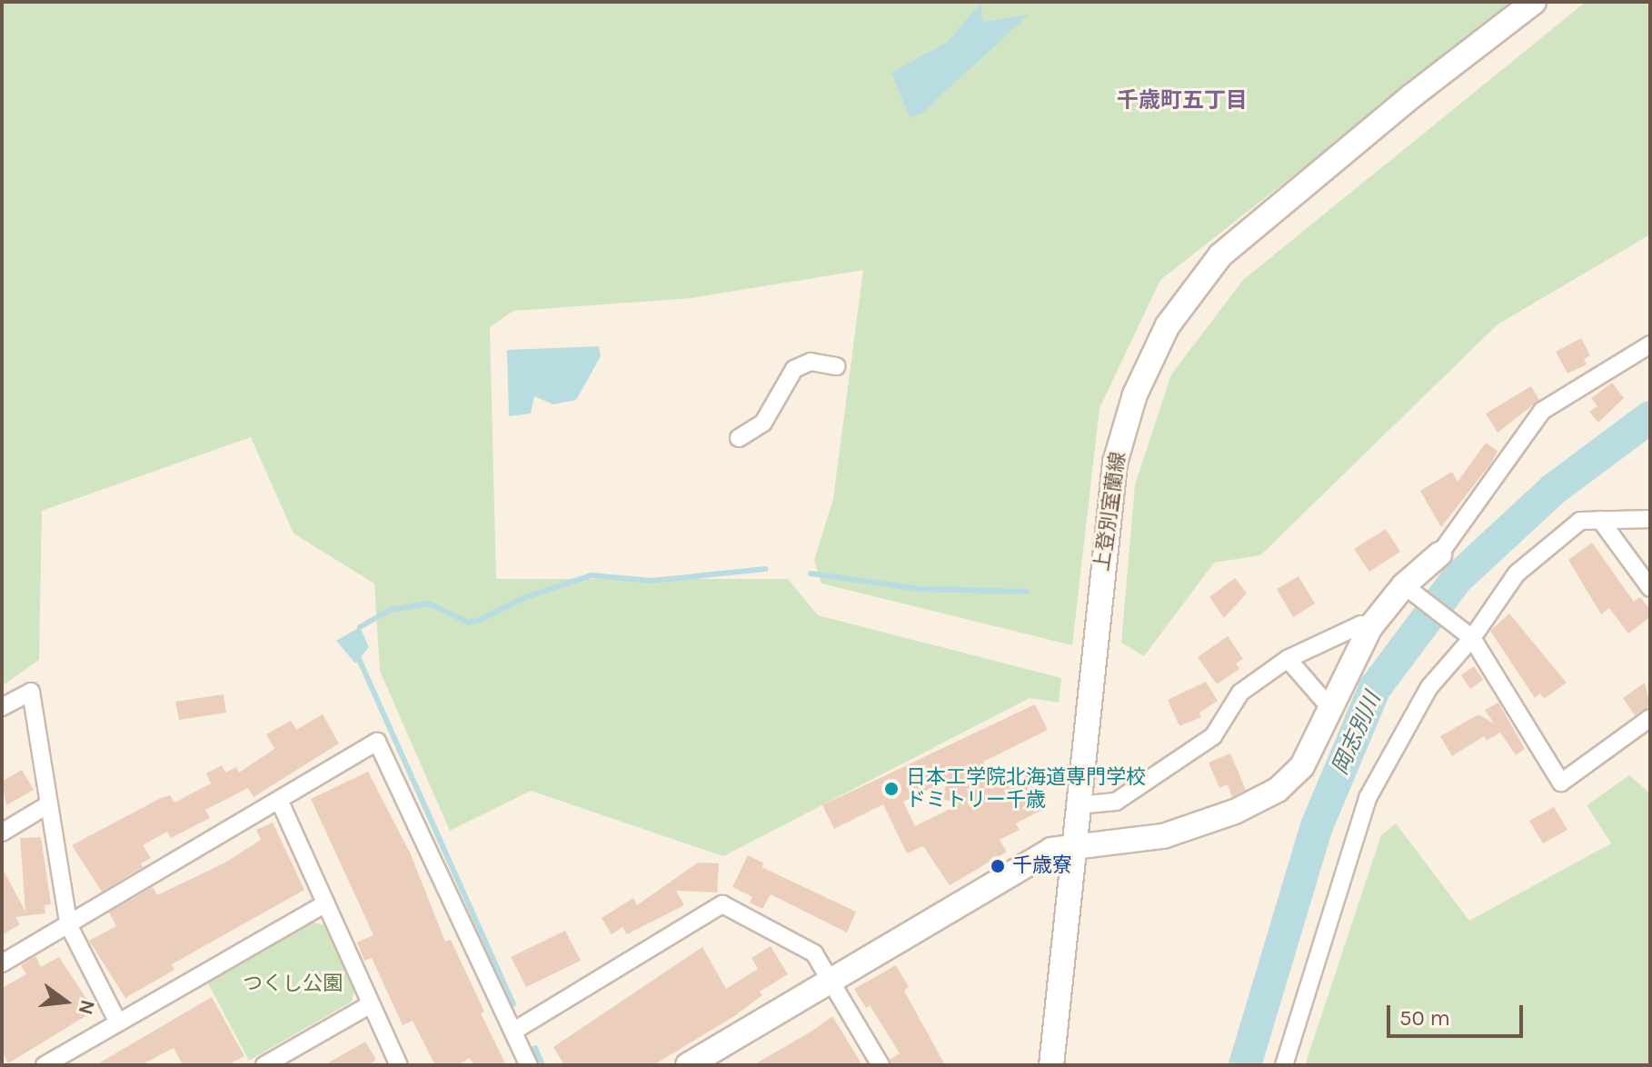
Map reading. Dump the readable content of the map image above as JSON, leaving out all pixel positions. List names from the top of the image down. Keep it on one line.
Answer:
{"streets":{"main road":["上登別室蘭線"]},"districts":["千歳町五丁目"],"water":["岡志別川"],"parks":["つくし公園"],"places":["日本工学院北海道専門学校 ドミトリー千歳","千歳寮"],"scale_bar":"50 m","north":"right"}
